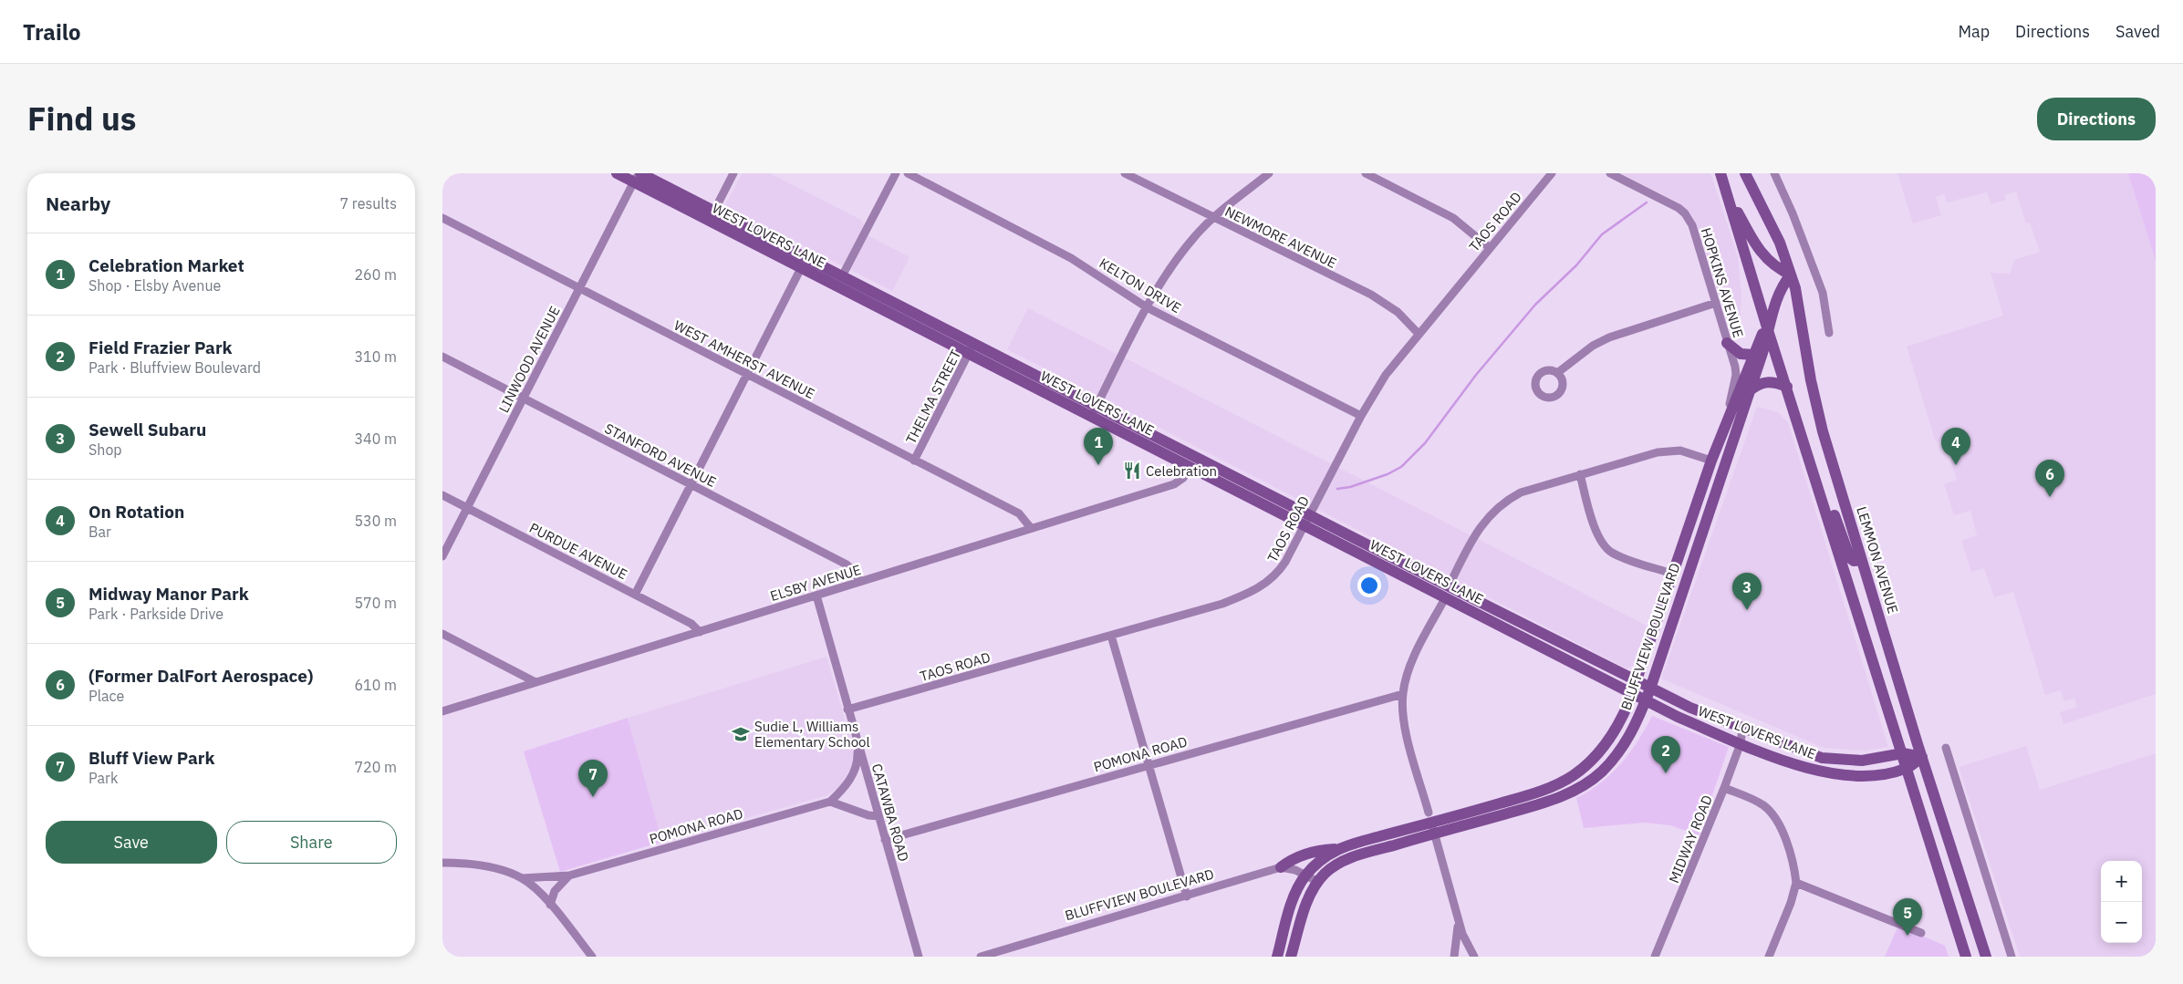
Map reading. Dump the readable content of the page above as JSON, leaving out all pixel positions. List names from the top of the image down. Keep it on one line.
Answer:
{"streets":{"main road":["WEST LOVERS LANE","LEMMON AVENUE","BLUFFVIEW BOULEVARD"],"street":["TAOS ROAD","NEWMORE AVENUE","HOPKINS AVENUE","KELTON DRIVE","LINWOOD AVENUE","WEST AMHERST AVENUE","THELMA STREET","STANFORD AVENUE","PURDUE AVENUE","ELSBY AVENUE","POMONA ROAD","CATAWBA ROAD","MIDWAY ROAD"]},"crossings":[["TAOS ROAD","WEST LOVERS LANE"],["TAOS ROAD","NEWMORE AVENUE"],["TAOS ROAD","KELTON DRIVE"],["TAOS ROAD","CATAWBA ROAD"],["WEST LOVERS LANE","LINWOOD AVENUE"],["WEST LOVERS LANE","THELMA STREET"],["WEST LOVERS LANE","LEMMON AVENUE"],["WEST LOVERS LANE","ELSBY AVENUE"],["WEST LOVERS LANE","BLUFFVIEW BOULEVARD"],["WEST LOVERS LANE","MIDWAY ROAD"],["HOPKINS AVENUE","BLUFFVIEW BOULEVARD"],["LINWOOD AVENUE","WEST AMHERST AVENUE"],["LINWOOD AVENUE","STANFORD AVENUE"],["LINWOOD AVENUE","PURDUE AVENUE"],["WEST AMHERST AVENUE","THELMA STREET"],["WEST AMHERST AVENUE","ELSBY AVENUE"],["STANFORD AVENUE","ELSBY AVENUE"],["PURDUE AVENUE","ELSBY AVENUE"],["LEMMON AVENUE","BLUFFVIEW BOULEVARD"],["ELSBY AVENUE","CATAWBA ROAD"],["POMONA ROAD","CATAWBA ROAD"]],"places":{"restaurant":["Celebration"],"school or university":["Sudie L, Williams Elementary School"]},"page":{"header":"Trailo","nav":["Map","Directions","Saved"],"title":"Find us","buttons":["Directions",["Save","Share"]],"heading":["Nearby","7 results"],"list":[{"mark":"1","name":"Celebration Market","note":"Shop · Elsby Avenue","value":"260 m"},{"mark":"2","name":"Field Frazier Park","note":"Park · Bluffview Boulevard","value":"310 m"},{"mark":"3","name":"Sewell Subaru","note":"Shop","value":"340 m"},{"mark":"4","name":"On Rotation","note":"Bar","value":"530 m"},{"mark":"5","name":"Midway Manor Park","note":"Park · Parkside Drive","value":"570 m"},{"mark":"6","name":"(Former DalFort Aerospace)","note":"Place","value":"610 m"},{"mark":"7","name":"Bluff View Park","note":"Park","value":"720 m"}],"pins":["1","4","6","3","2","7","5"],"map_buttons":["+","−"]}}
